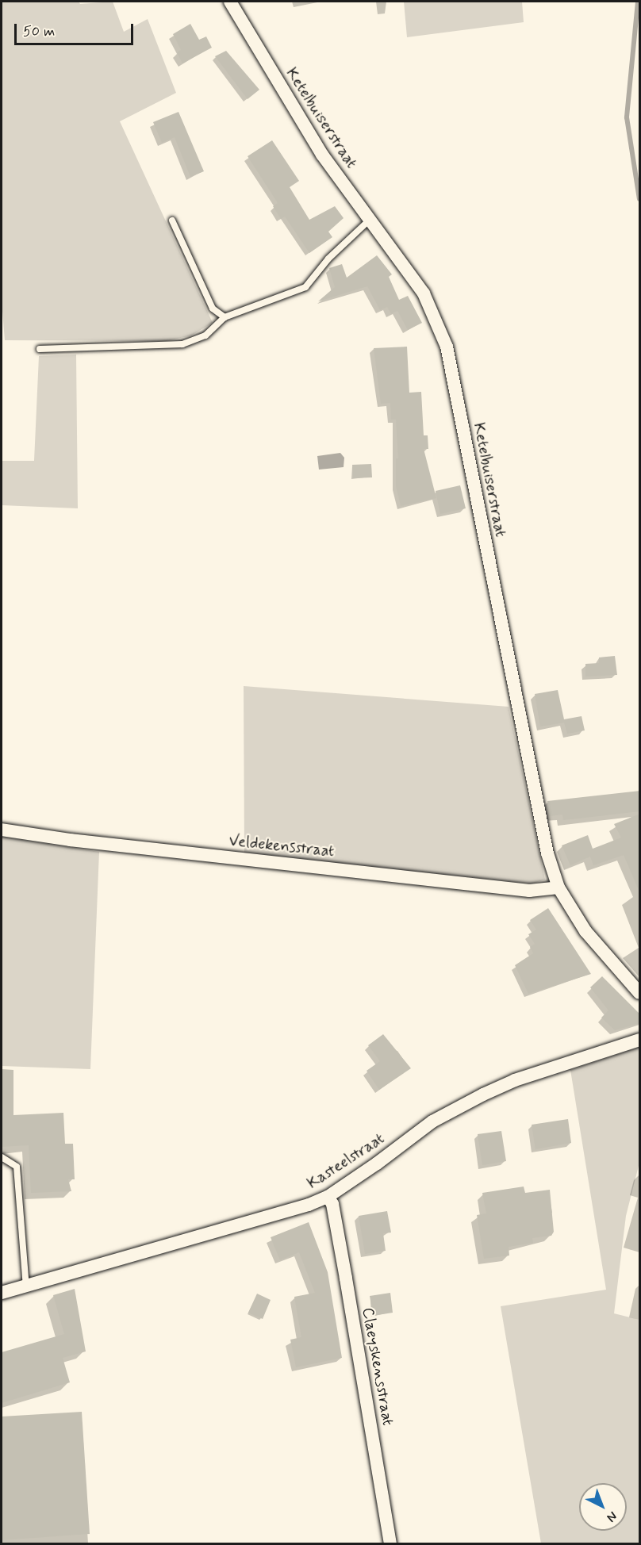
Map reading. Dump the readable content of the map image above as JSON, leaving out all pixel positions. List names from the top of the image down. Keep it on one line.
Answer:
{"streets":{"street":["Ketelbuiserstraat","Veldekensstraat","Kasteelstraat","Claeyskensstraat"]},"crossings":[["Ketelbuiserstraat","Veldekensstraat"],["Kasteelstraat","Claeyskensstraat"]],"scale_bar":"50 m","north":"bottom right"}
